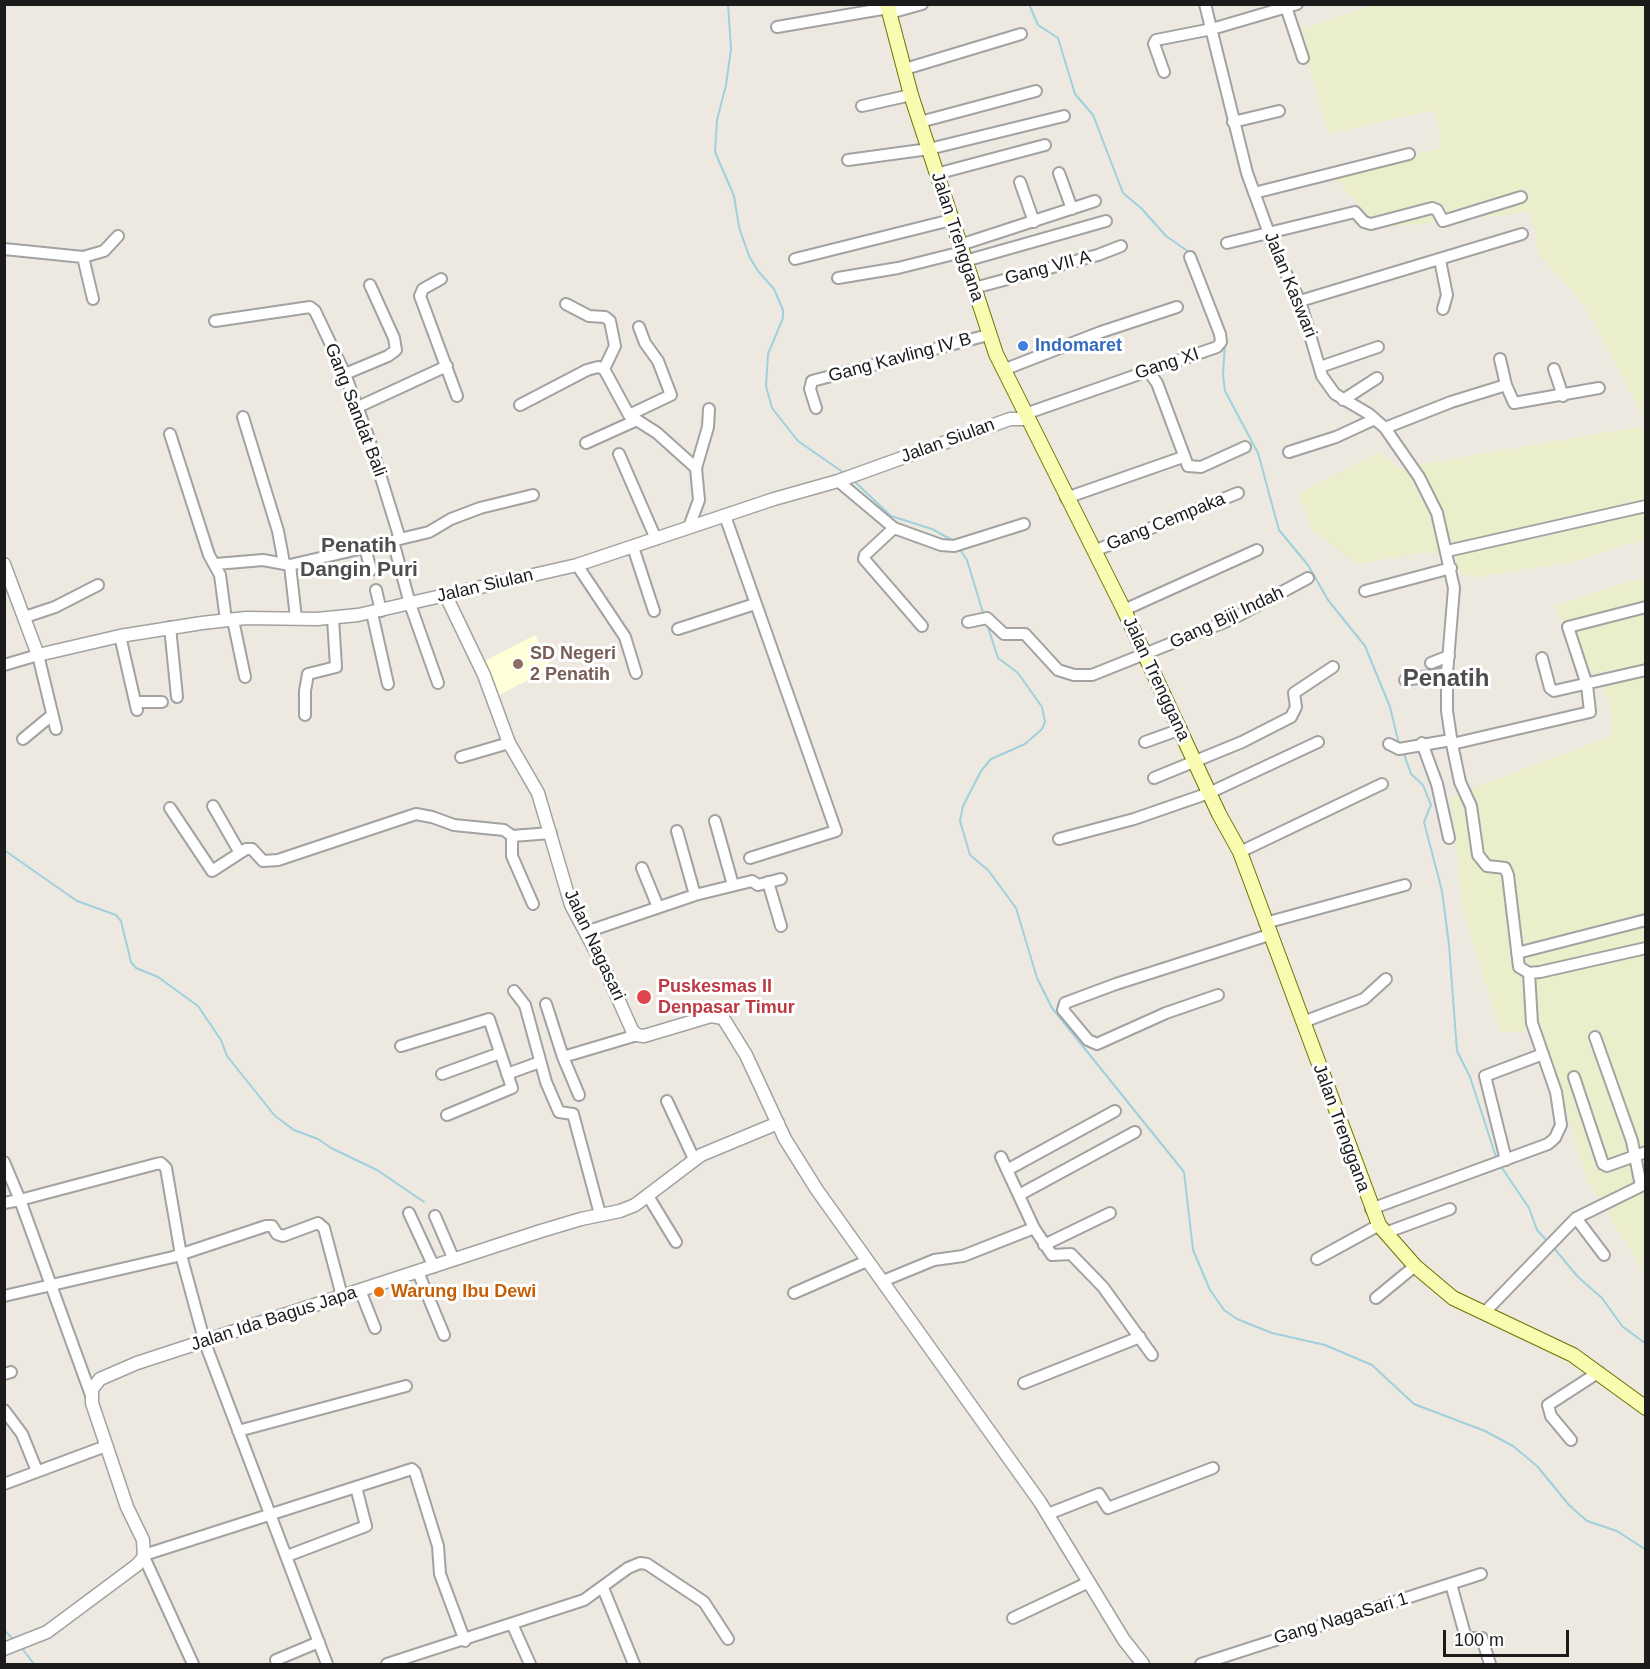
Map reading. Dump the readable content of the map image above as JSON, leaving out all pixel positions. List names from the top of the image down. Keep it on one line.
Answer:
{"streets":{"main road":["Jalan Trenggana"],"street":["Gang VII A","Jalan Kaswari","Gang Kavling IV B","Gang XI","Gang Sandat Bali","Jalan Siulan","Gang Cempaka","Gang Biji Indah","Jalan Nagasari","Jalan Ida Bagus Japa","Gang NagaSari 1"]},"crossings":[["Jalan Trenggana","Gang VII A"],["Jalan Trenggana","Gang Kavling IV B"],["Jalan Trenggana","Gang XI"],["Jalan Trenggana","Jalan Siulan"],["Jalan Trenggana","Gang Cempaka"],["Jalan Trenggana","Gang Biji Indah"],["Gang XI","Jalan Siulan"],["Gang Sandat Bali","Jalan Siulan"],["Jalan Siulan","Jalan Nagasari"]],"districts":["Penatih Dangin Puri","Penatih"],"places":["Indomaret","SD Negeri 2 Penatih","Puskesmas II Denpasar Timur","Warung Ibu Dewi"],"scale_bar":"100 m"}
